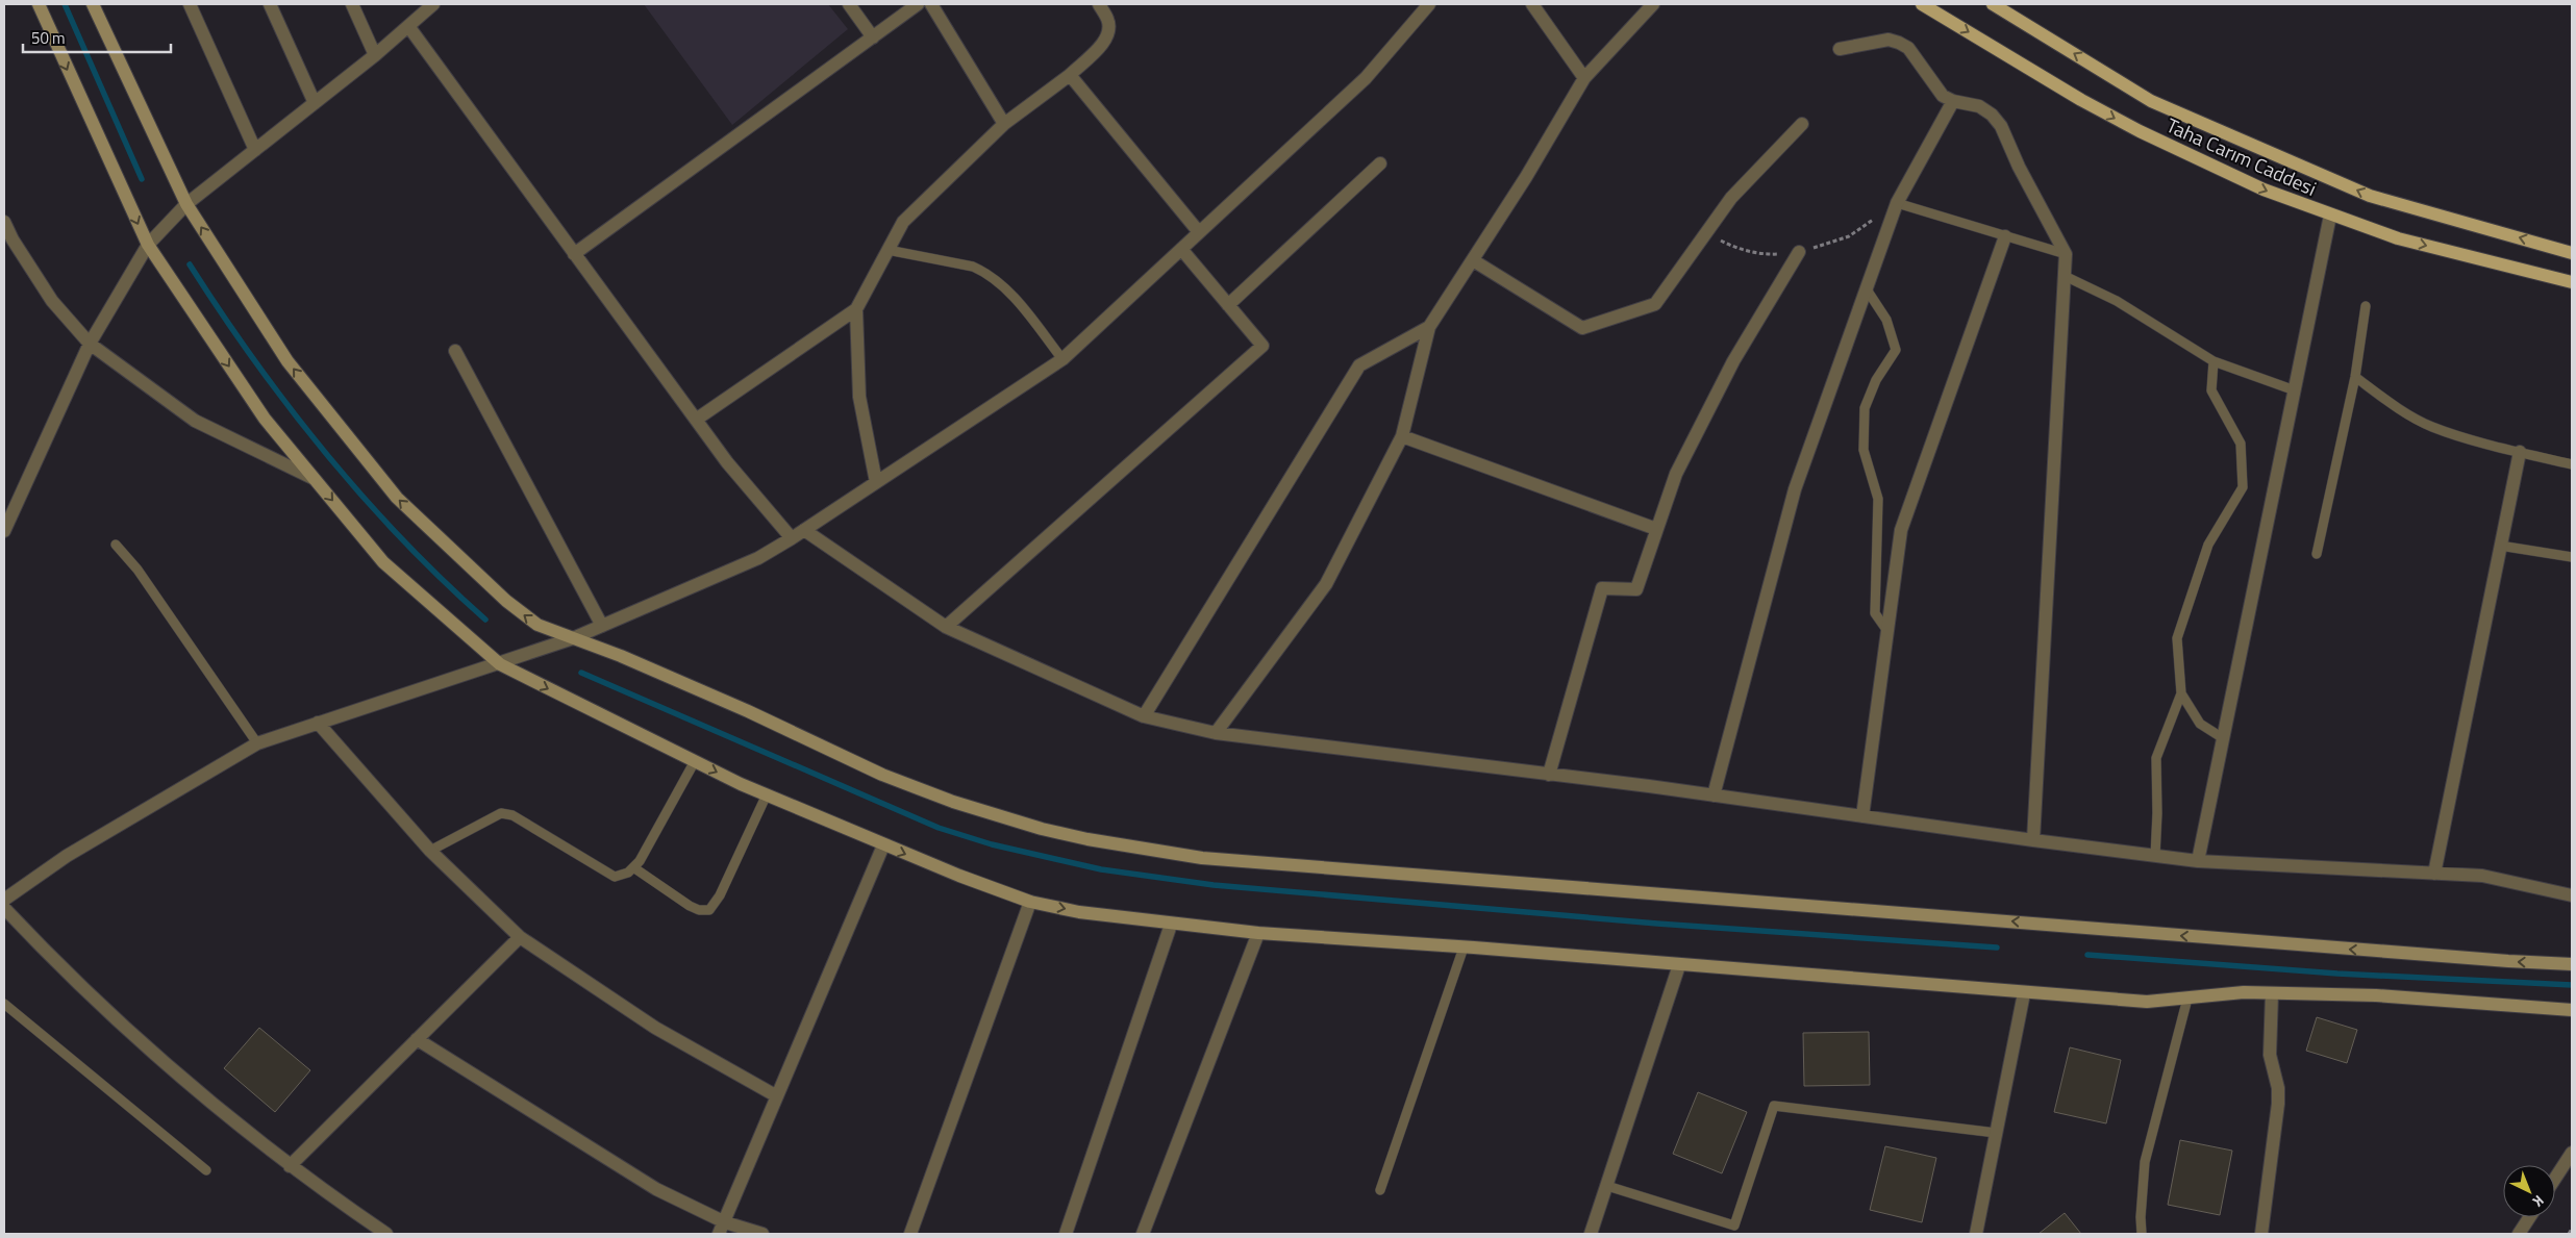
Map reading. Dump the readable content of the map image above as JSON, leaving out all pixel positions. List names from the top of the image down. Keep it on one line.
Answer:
{"streets":{"main road":["Taha Carım Caddesi"]},"scale_bar":"50 m","north":"bottom right"}
